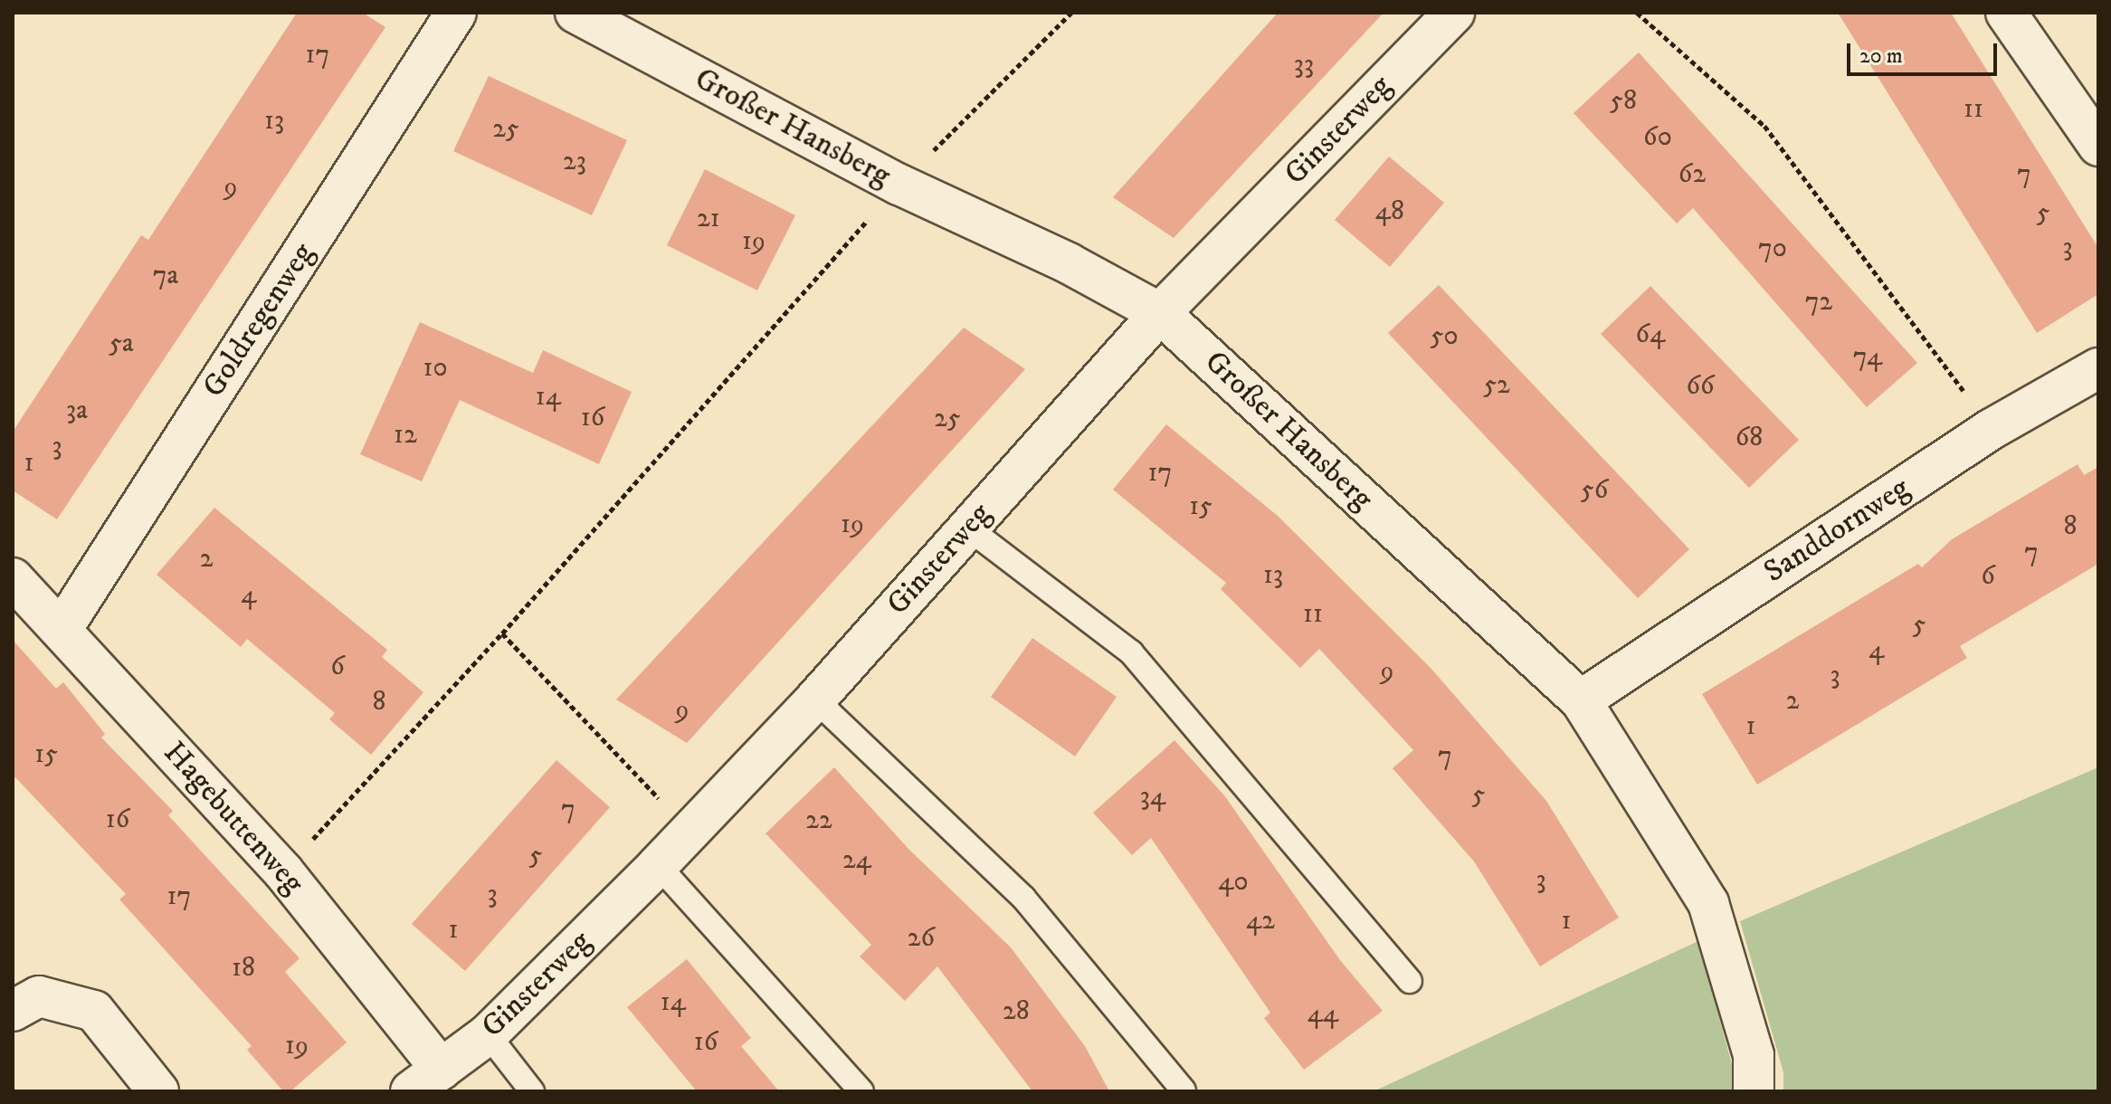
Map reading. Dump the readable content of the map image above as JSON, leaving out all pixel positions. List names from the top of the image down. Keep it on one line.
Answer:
{"streets":{"street":["Großer Hansberg","Ginsterweg","Goldregenweg","Sanddornweg","Hagebuttenweg"]},"crossings":[["Großer Hansberg","Ginsterweg"],["Großer Hansberg","Sanddornweg"],["Ginsterweg","Hagebuttenweg"],["Goldregenweg","Hagebuttenweg"]],"house_numbers":["17","33","58","11","13","25","60","23","62","7","9","48","5","21","19","3","70","7a","72","64","50","5a","74","10","52","66","14","3a","16","25","12","68","3","1","17","56","15","19","8","7","2","13","6","4","11","5","4","6","9","3","2","8","9","1","15","7","5","34","7","16","22","5","24","3","40","3","17","42","1","1","26","18","14","28","44","16","19"],"scale_bar":"20 m"}
